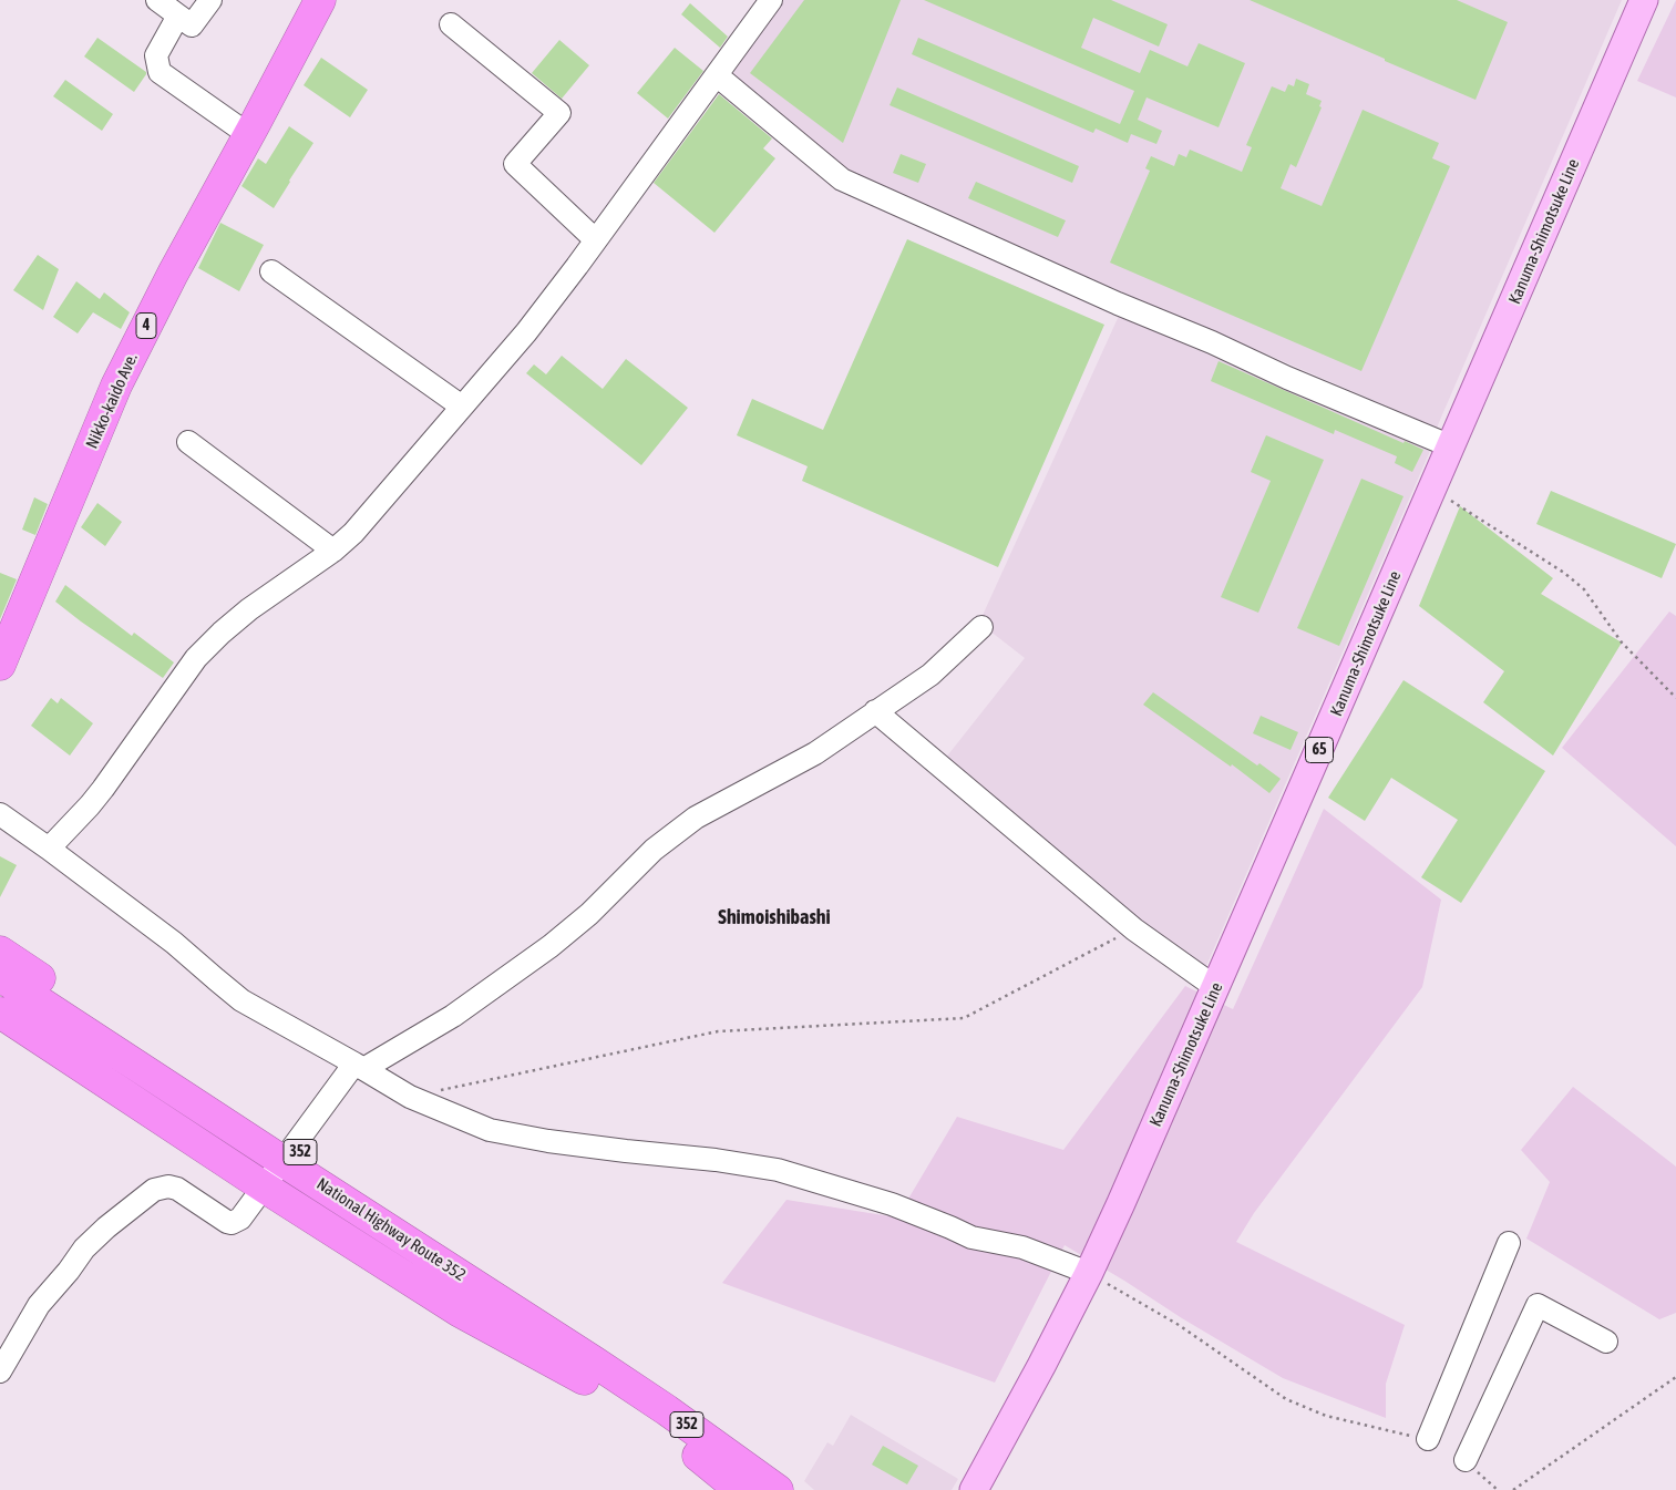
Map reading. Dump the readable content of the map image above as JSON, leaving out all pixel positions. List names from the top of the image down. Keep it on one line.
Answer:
{"streets":{"highway":["4","Nikko-kaido Ave.","352"],"main road":["Kanuma-Shimotsuke Line","65"]},"districts":["Shimoishibashi"]}
